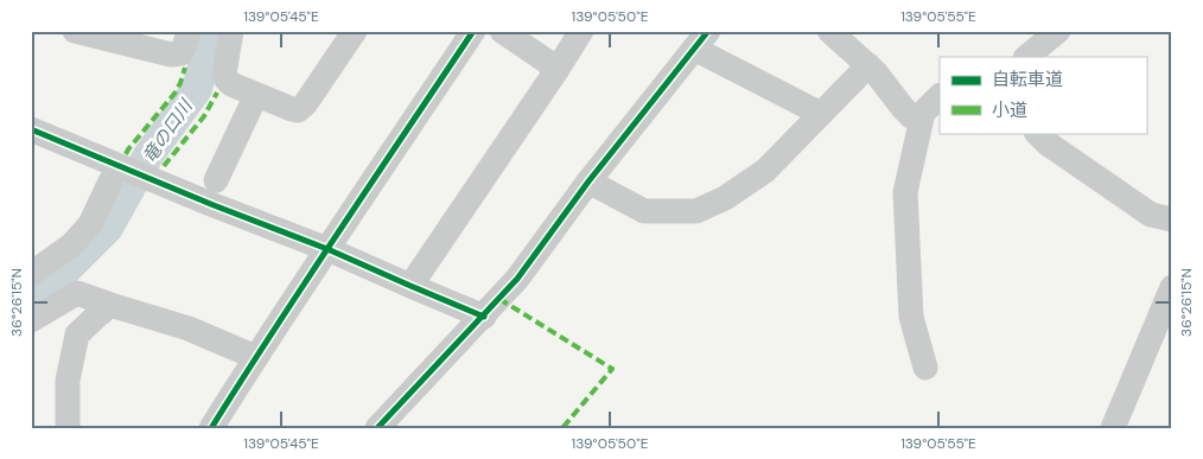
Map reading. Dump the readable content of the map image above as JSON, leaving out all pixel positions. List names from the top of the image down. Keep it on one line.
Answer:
{"water":["竜の口川"],"legend":["自転車道","小道"],"coordinates":["139°05'45\"E","139°05'50\"E","139°05'55\"E","36°26'15\"N"]}
